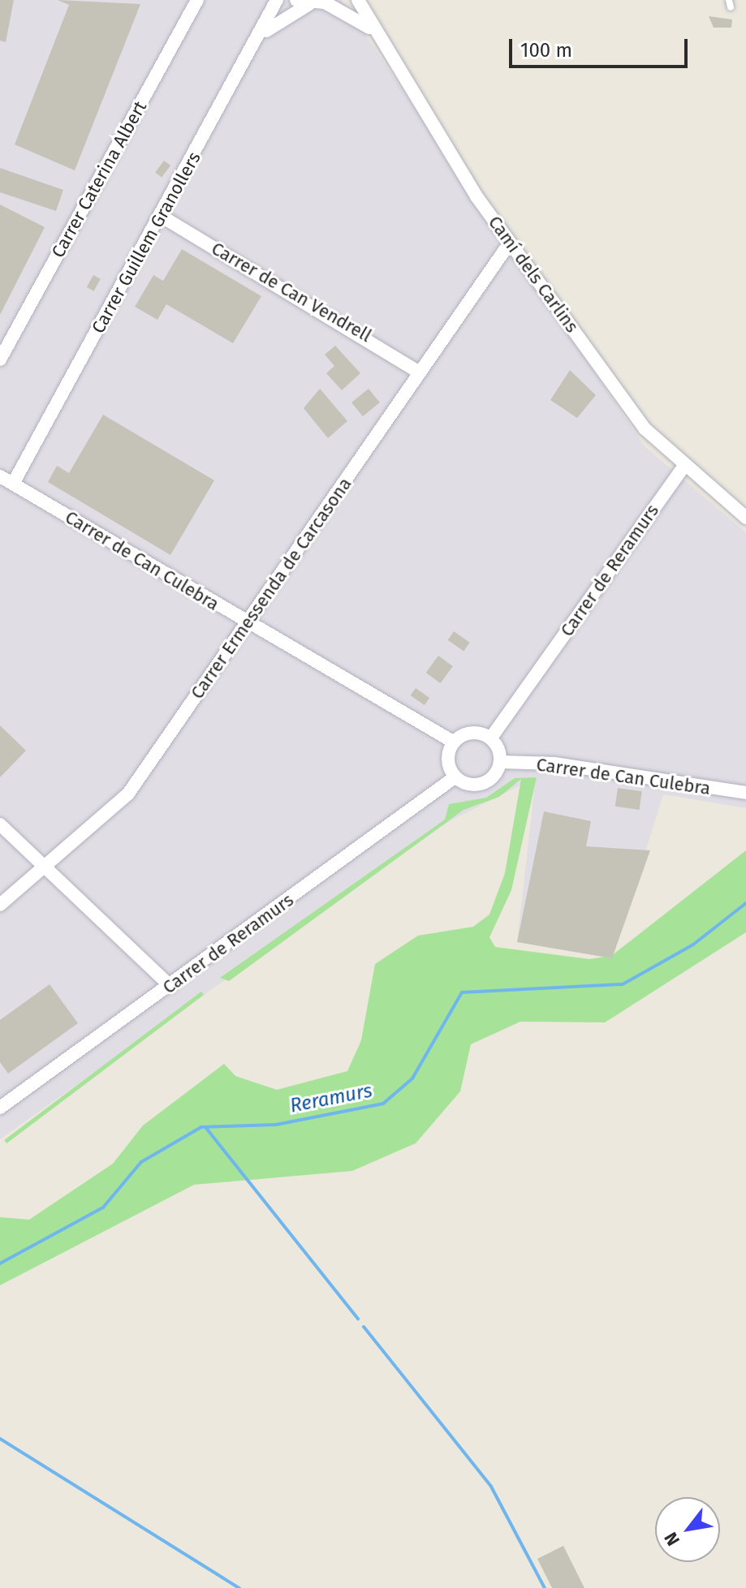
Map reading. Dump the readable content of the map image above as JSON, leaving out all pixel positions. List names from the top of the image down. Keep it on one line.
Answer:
{"streets":{"street":["Carrer Caterina Albert","Carrer Guillem Granollers","Camí dels Carlins","Carrer de Can Vendrell","Carrer de Can Culebra","Carrer de Reramurs","Carrer Ermessenda de Carcasona"]},"crossings":[["Carrer Guillem Granollers","Carrer de Can Vendrell"],["Carrer Guillem Granollers","Carrer de Can Culebra"],["Camí dels Carlins","Carrer de Reramurs"],["Camí dels Carlins","Carrer Ermessenda de Carcasona"],["Carrer de Can Vendrell","Carrer Ermessenda de Carcasona"],["Carrer de Can Culebra","Carrer de Reramurs"],["Carrer de Can Culebra","Carrer Ermessenda de Carcasona"]],"water":["Reramurs"],"scale_bar":"100 m","north":"bottom left"}
